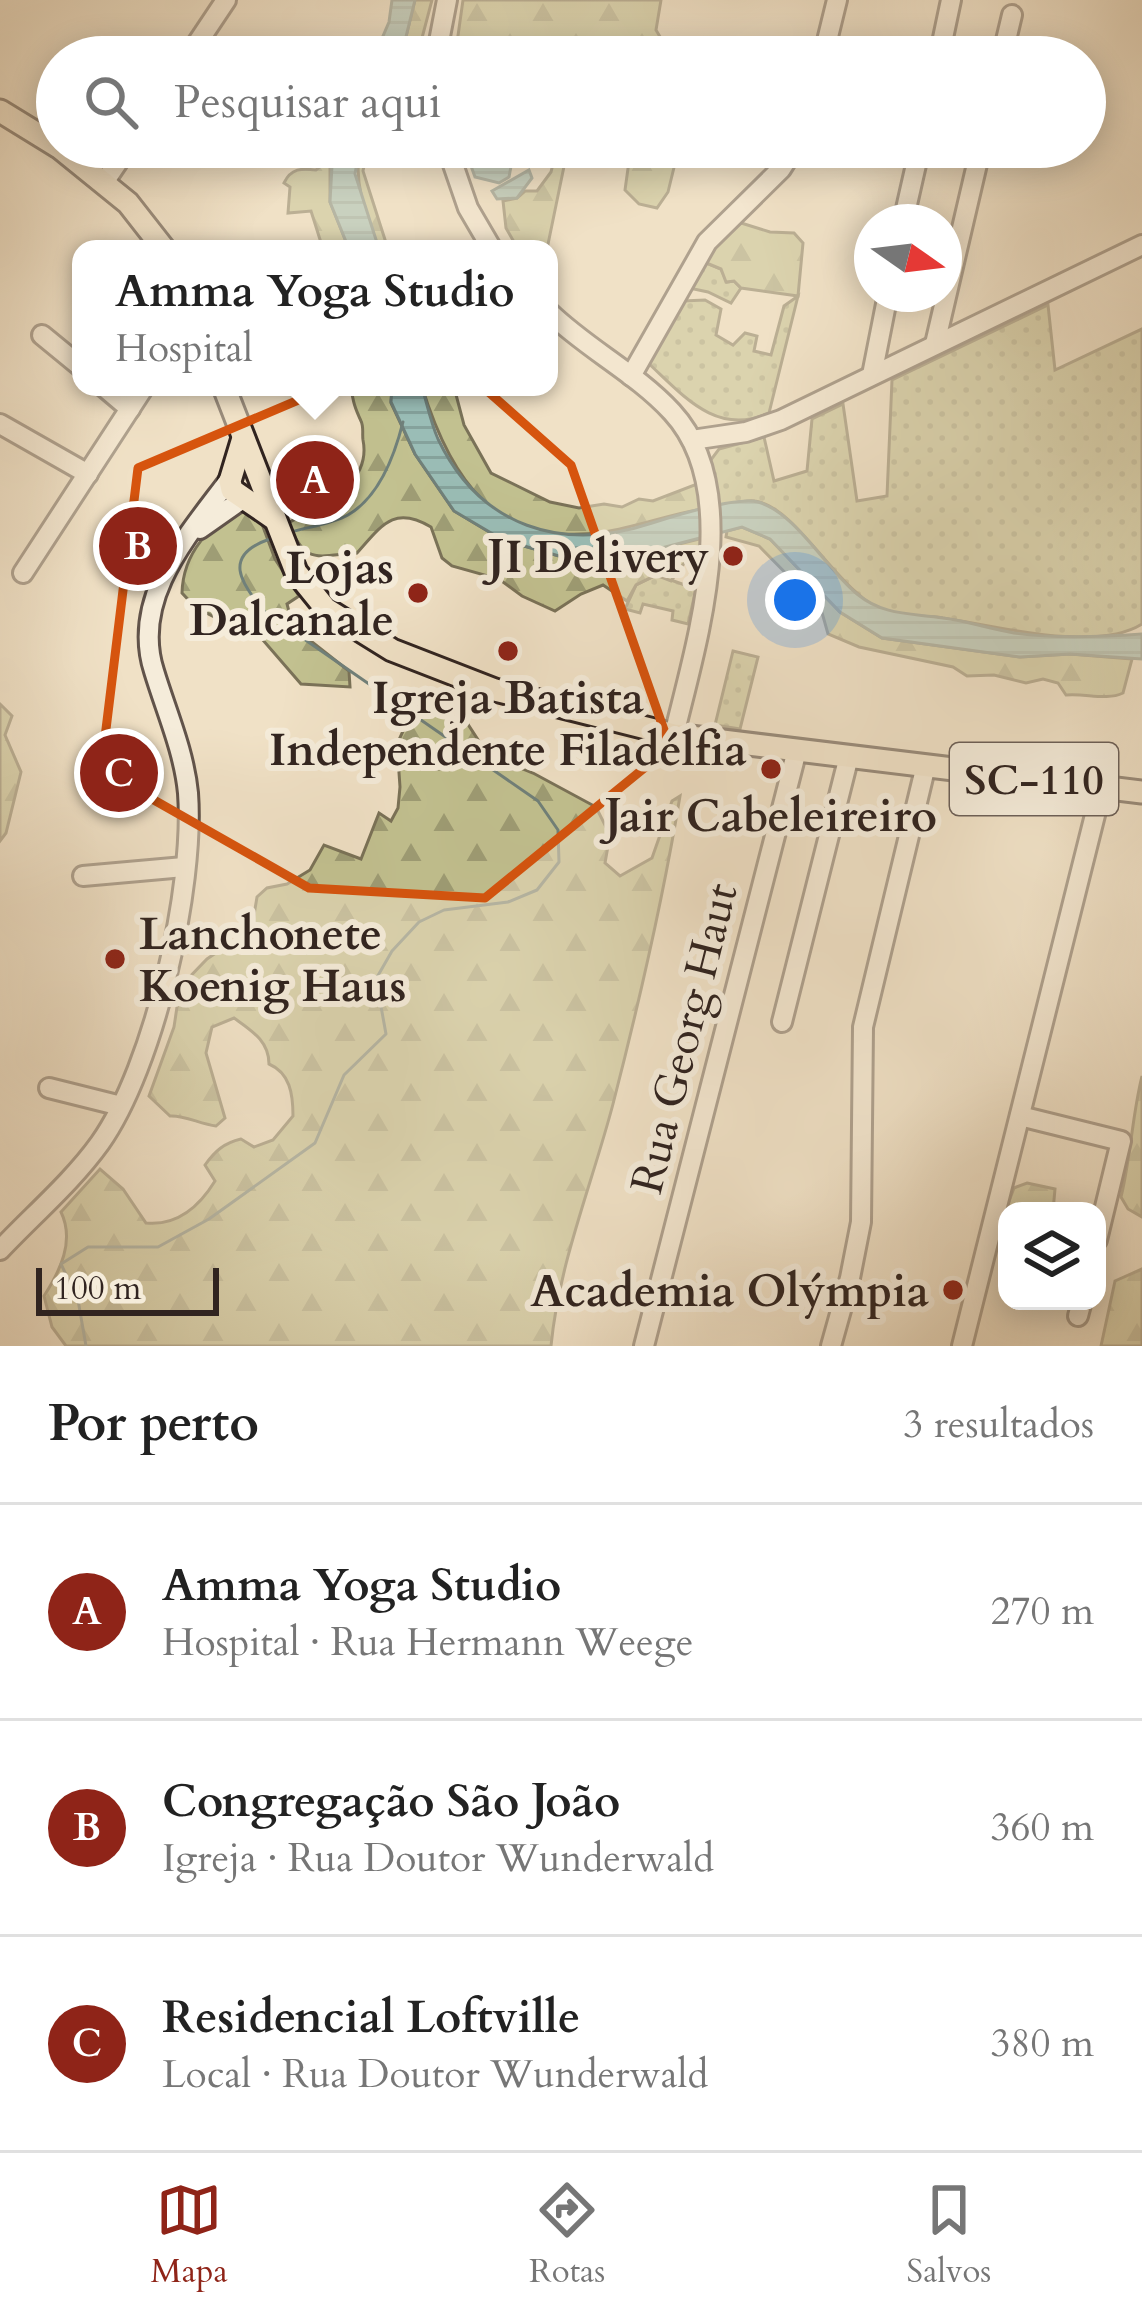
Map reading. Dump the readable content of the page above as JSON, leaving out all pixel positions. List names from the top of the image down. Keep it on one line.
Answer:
{"streets":{"main road":["SC-110"],"street":["Rua Georg Haut"]},"crossings":[["SC-110","Rua Georg Haut"]],"places":["JI Delivery","Lojas Dalcanale","Igreja Batista Independente Filadélfia","Jair Cabeleireiro","Lanchonete Koenig Haus","Academia Olýmpia"],"scale_bar":"100 m","north":"right","page":{"search":"Pesquisar aqui","popup":["Amma Yoga Studio","Hospital"],"pins":["A","B","C"],"scale":"100 m","heading":["Por perto","3 resultados"],"list":[{"mark":"A","name":"Amma Yoga Studio","note":"Hospital · Rua Hermann Weege","value":"270 m"},{"mark":"B","name":"Congregação São João","note":"Igreja · Rua Doutor Wunderwald","value":"360 m"},{"mark":"C","name":"Residencial Loftville","note":"Local · Rua Doutor Wunderwald","value":"380 m"}],"nav":["Mapa","Rotas","Salvos"]}}
